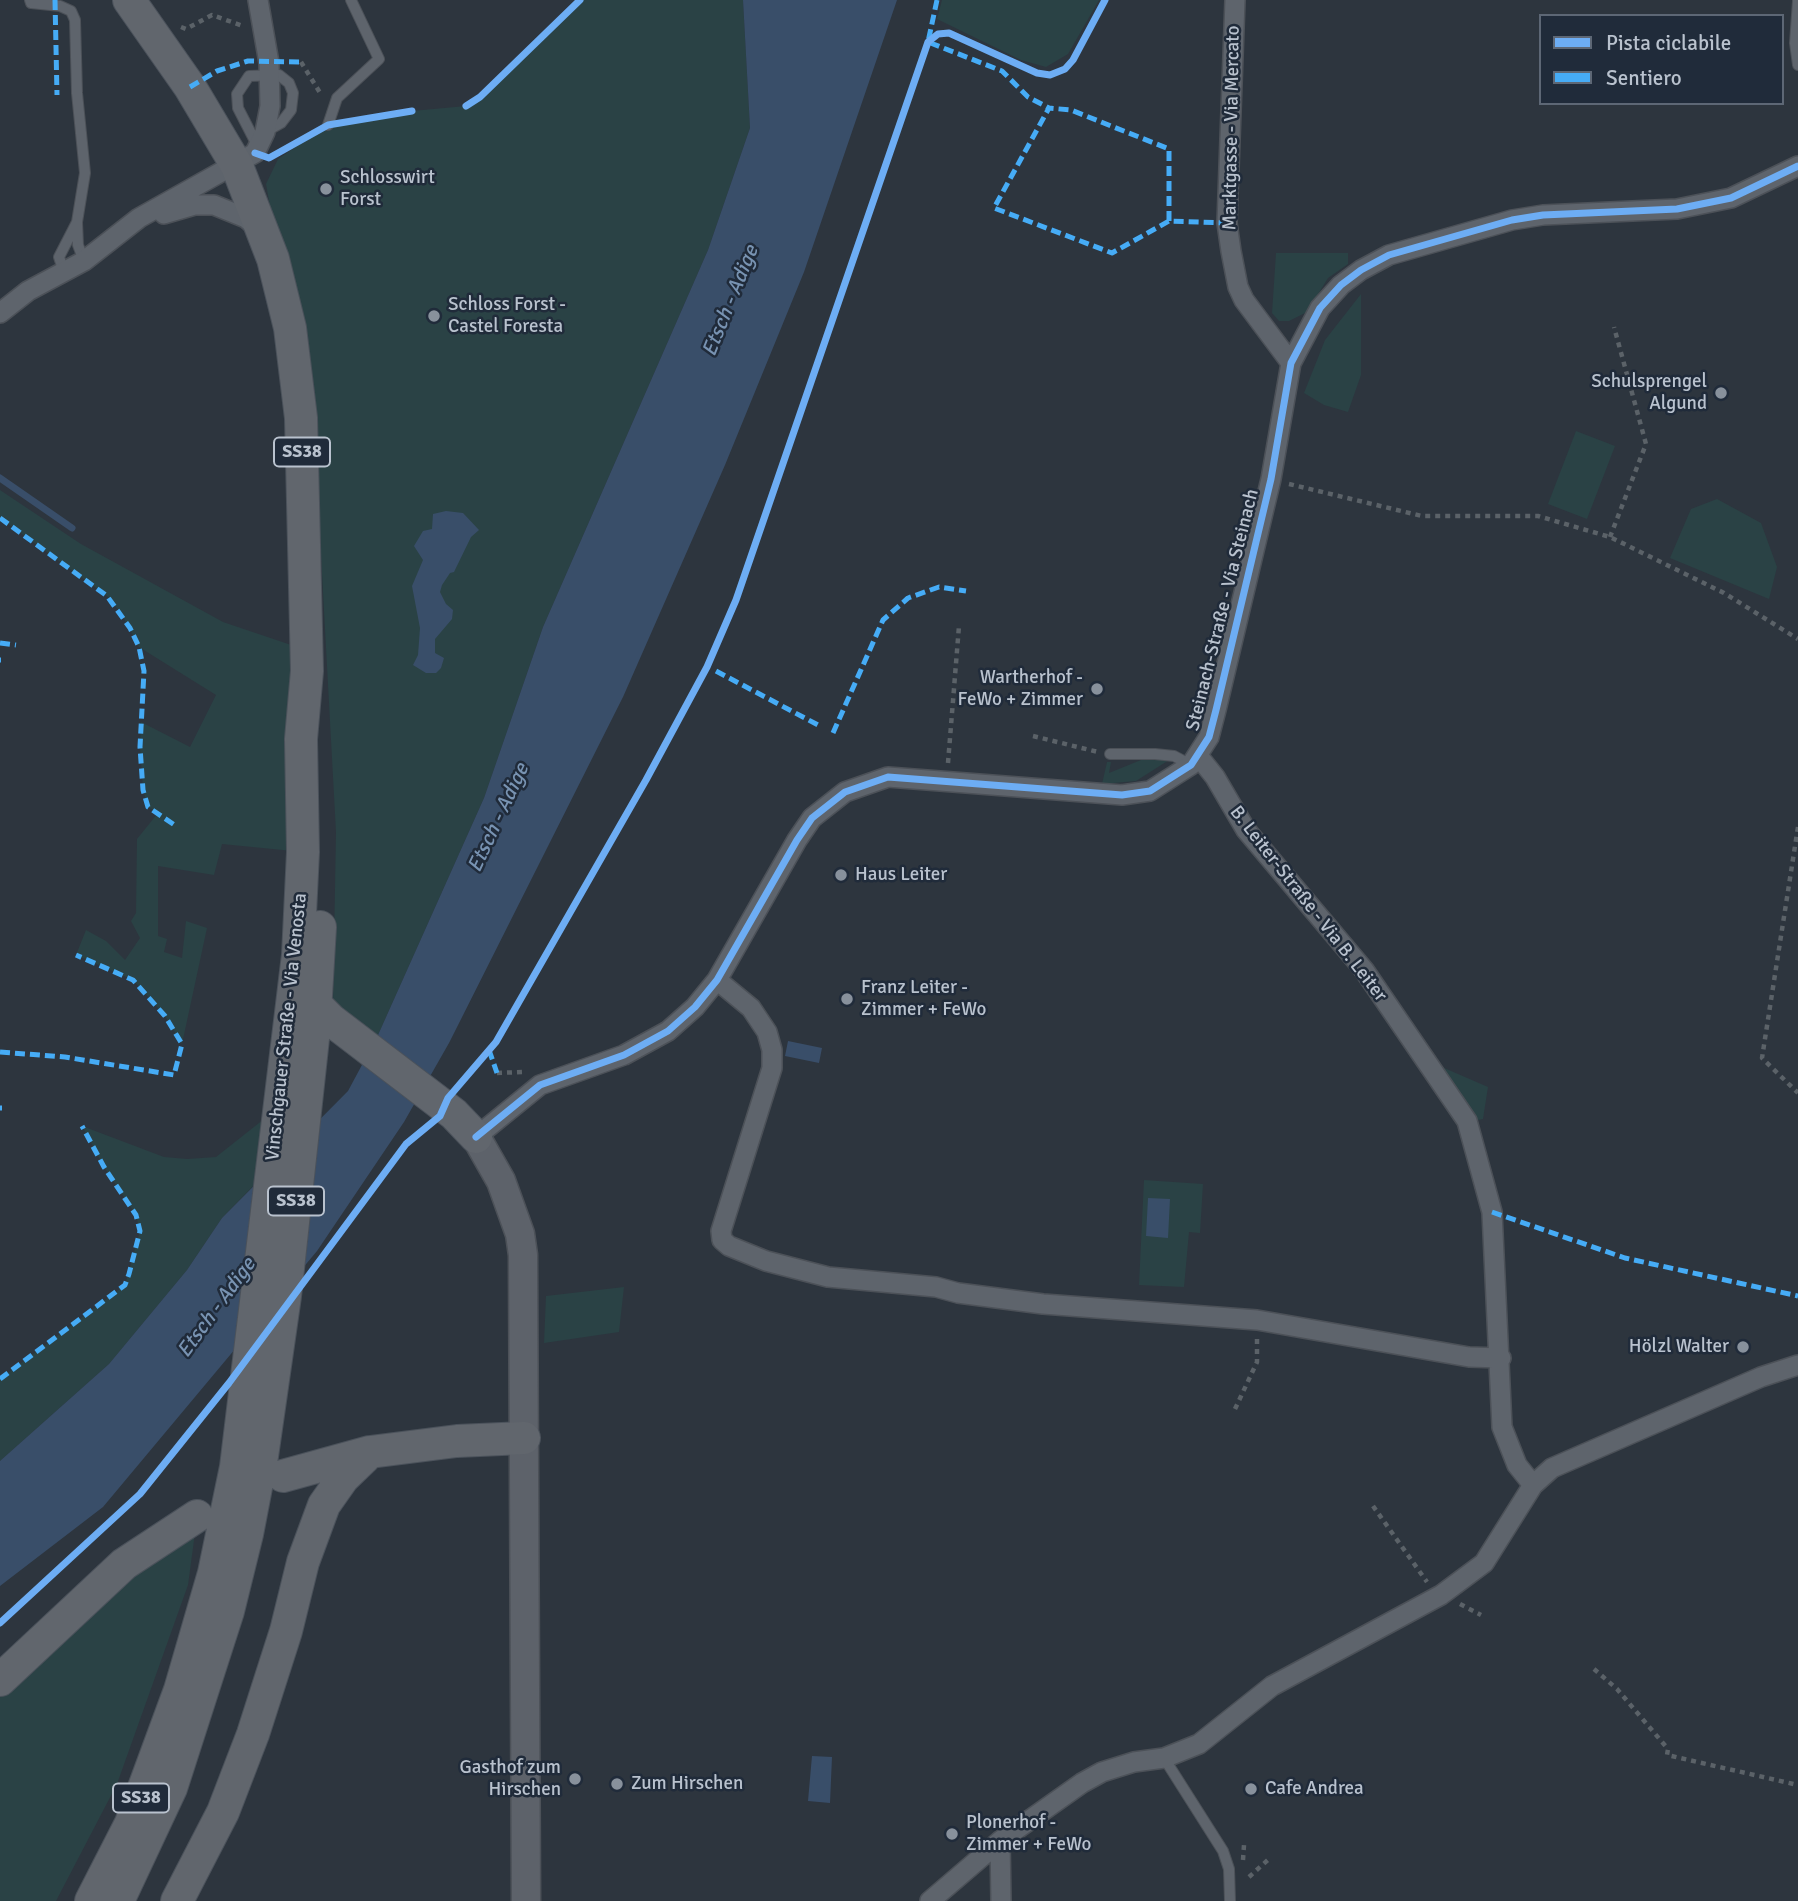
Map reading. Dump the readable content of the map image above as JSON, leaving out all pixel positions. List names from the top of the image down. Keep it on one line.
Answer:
{"streets":{"main road":["SS38","Vinschgauer Straße - Via Venosta"],"street":["Marktgasse - Via Mercato","Steinach-Straße - Via Steinach","B. Leiter-Straße - Via B. Leiter"]},"crossings":[["Marktgasse - Via Mercato","Steinach-Straße - Via Steinach"],["Steinach-Straße - Via Steinach","B. Leiter-Straße - Via B. Leiter"]],"water":["Etsch - Adige"],"places":["Schlosswirt Forst","Schloss Forst - Castel Foresta","Schulsprengel Algund","Wartherhof - FeWo + Zimmer","Haus Leiter","Franz Leiter - Zimmer + FeWo","Hölzl Walter","Gasthof zum Hirschen","Zum Hirschen","Cafe Andrea","Plonerhof - Zimmer + FeWo"],"legend":["Pista ciclabile","Sentiero"]}
